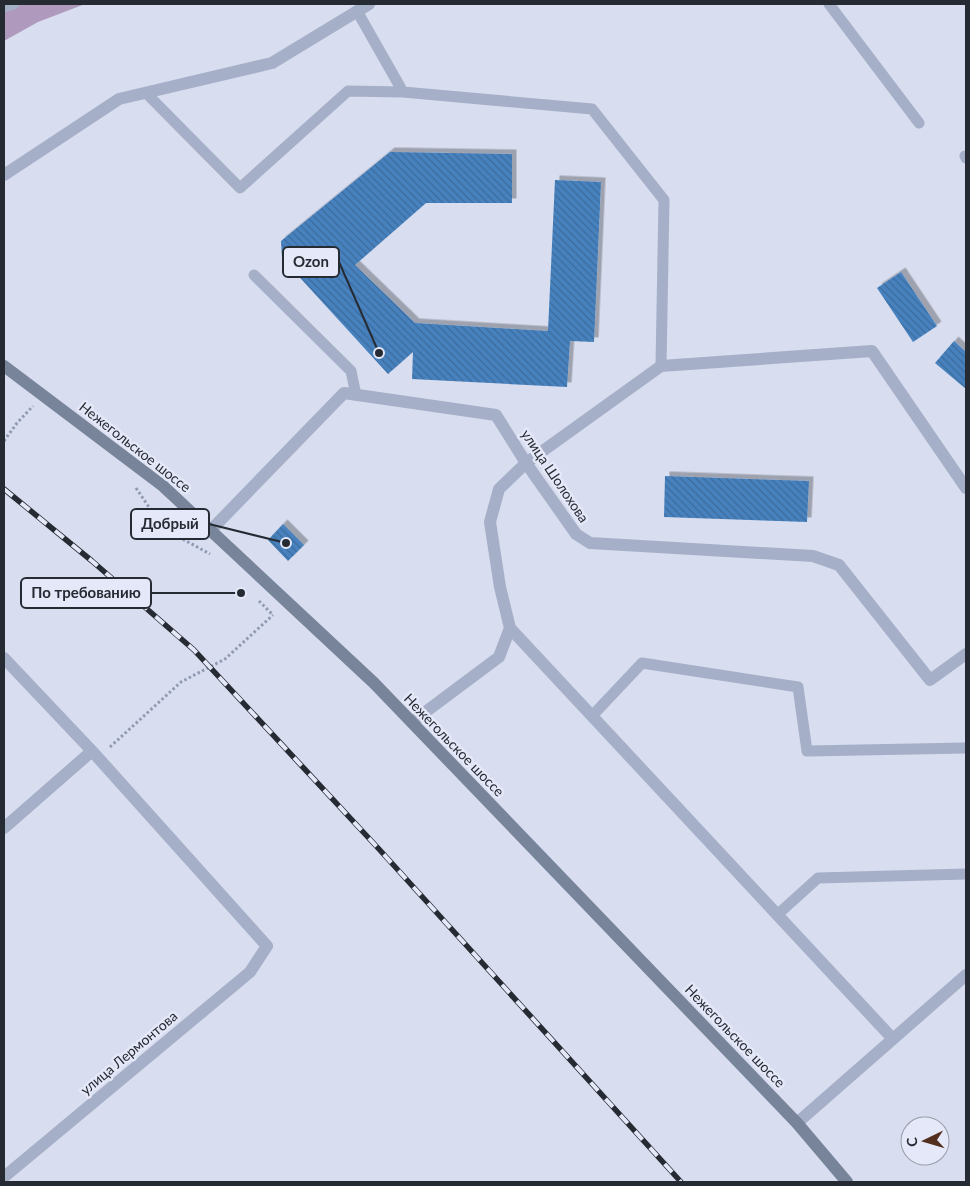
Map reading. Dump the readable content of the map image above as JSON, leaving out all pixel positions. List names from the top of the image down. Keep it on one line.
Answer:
{"streets":{"street":["Нежегольское шоссе","улица Шолохова","улица Лермонтова"]},"crossings":[["Нежегольское шоссе","улица Шолохова"]],"places":["Ozon","Добрый","По требованию"],"north":"left"}
